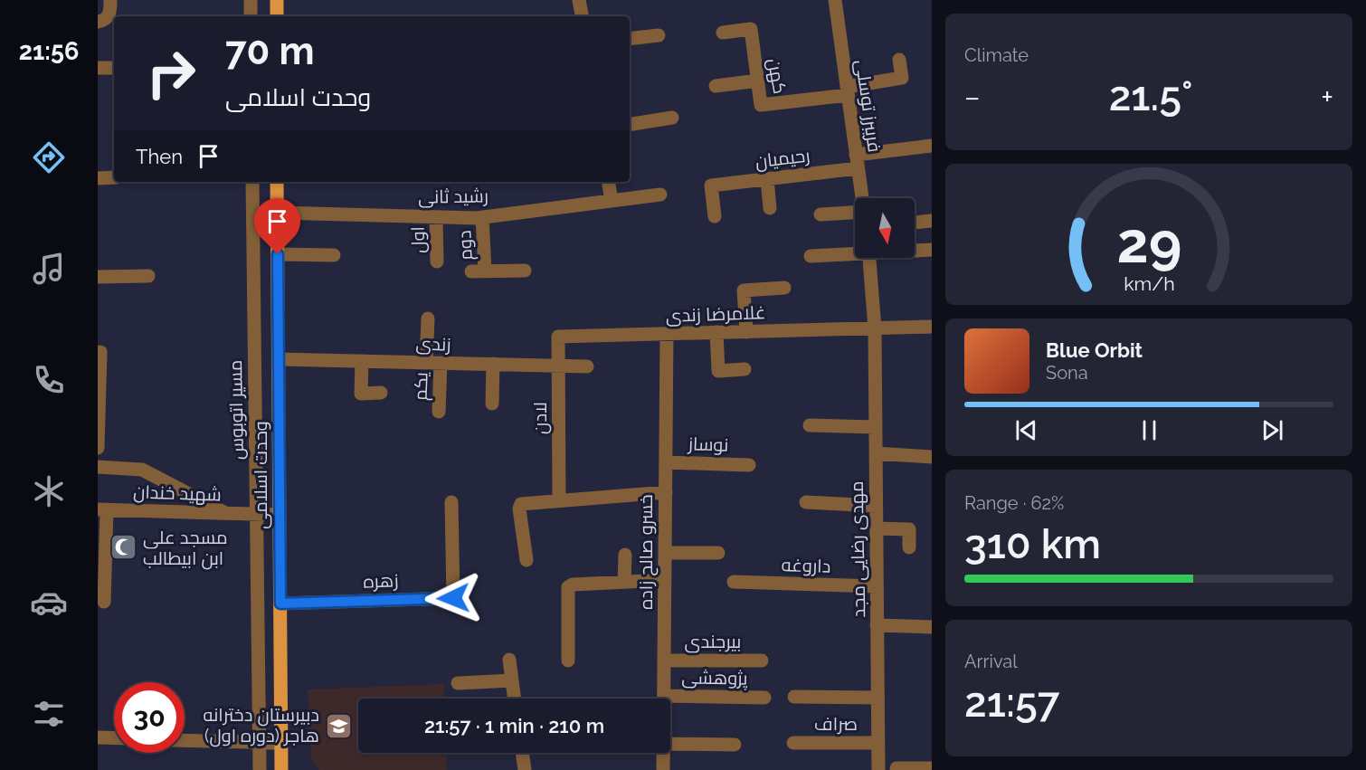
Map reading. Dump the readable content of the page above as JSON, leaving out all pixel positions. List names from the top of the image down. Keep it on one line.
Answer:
{"streets":{"main road":["وحدت اسلامی"],"street":["کهن","فریبرز توسلی","رحیمیان","رشید ثانی","اول","دوم","غلامرضا زندی","زندی","یکم","مسیر اتوبوس","لادن","نوساز","شهید خندان","مهدی رضایی مجد","خسرو صالح زاده","داروغه","زهره","بیرجندی","پژوهشی","صراف"]},"crossings":[["کهن","فریبرز توسلی"],["فریبرز توسلی","رحیمیان"],["رشید ثانی","اول"],["رشید ثانی","دوم"],["رشید ثانی","وحدت اسلامی"],["غلامرضا زندی","لادن"],["غلامرضا زندی","مهدی رضایی مجد"],["غلامرضا زندی","خسرو صالح زاده"],["زندی","یکم"],["زندی","لادن"],["زندی","وحدت اسلامی"],["مسیر اتوبوس","شهید خندان"],["نوساز","خسرو صالح زاده"],["وحدت اسلامی","شهید خندان"],["وحدت اسلامی","زهره"],["مهدی رضایی مجد","داروغه"],["مهدی رضایی مجد","صراف"],["خسرو صالح زاده","بیرجندی"],["خسرو صالح زاده","پژوهشی"]],"places":{"mosque":["مسجد علی ابن ابیطالب"],"school or university":["دبیرستان دخترانه هاجر (دوره اول)"]},"north":"bottom","page":{"tabs":"21:56","tile":["Climate",["Range · 62%","310 km"],["Arrival","21:57"]],"turn":["70 m","وحدت اسلامی"],"heat":["−","21.5°","+"],"then":"Then","song":["Blue Orbit","Sona"],"limit":"30","trip":"21:57 · 1 min · 210 m","gauge":["29","km/h"]}}
